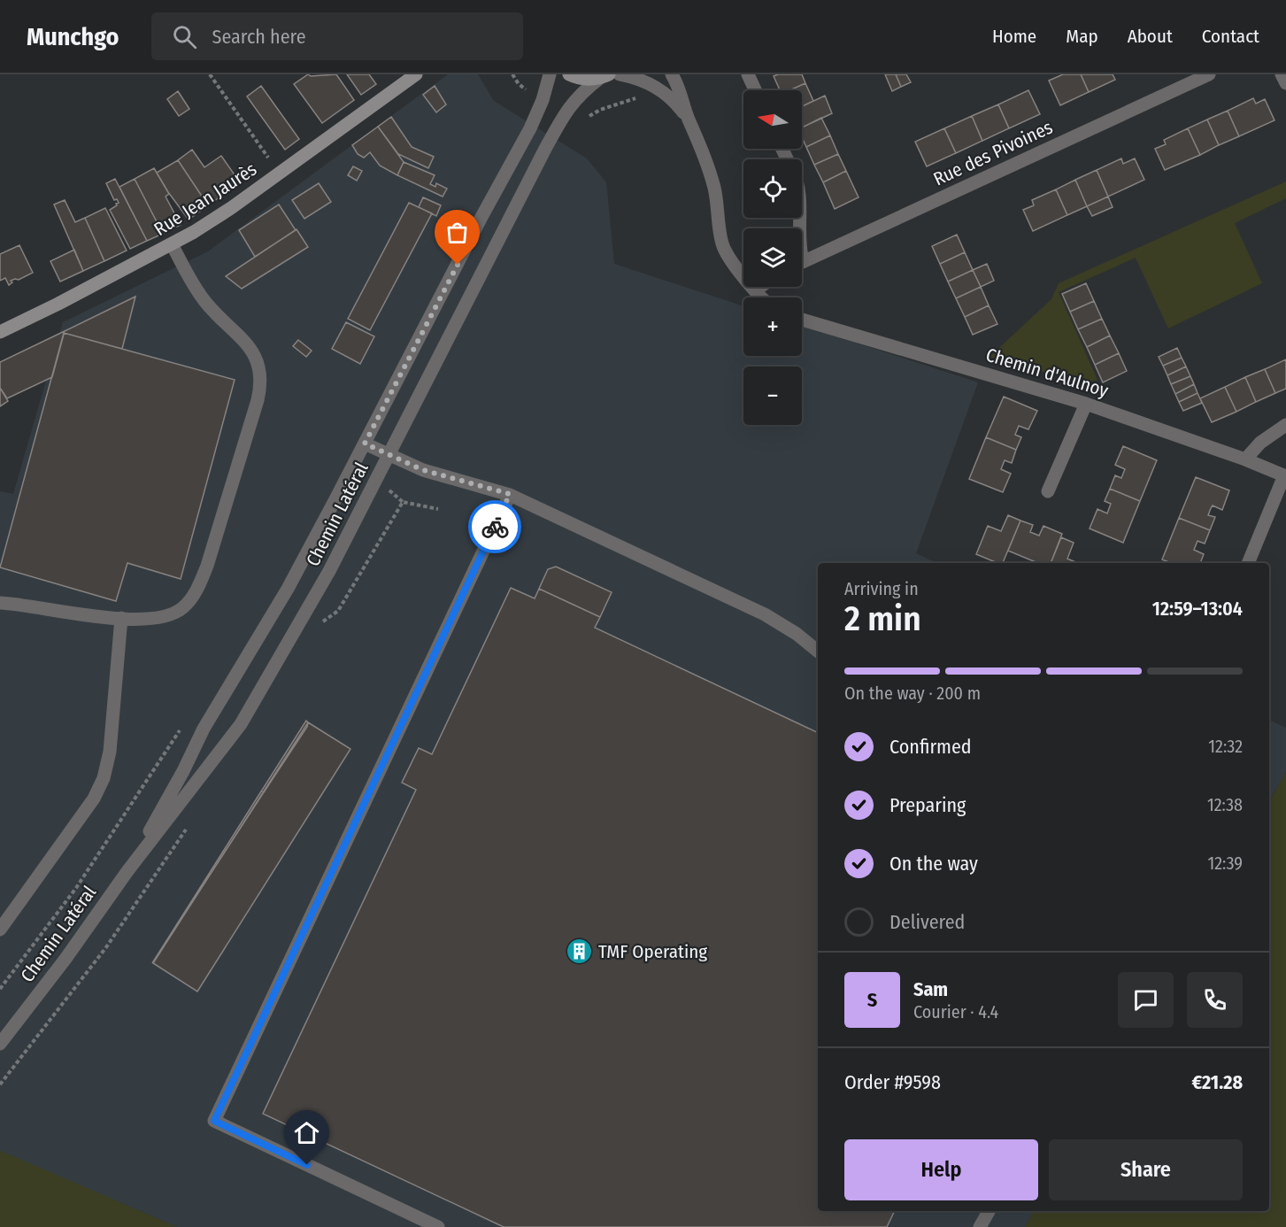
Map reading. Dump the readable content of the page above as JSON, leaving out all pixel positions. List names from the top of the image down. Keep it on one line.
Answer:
{"streets":{"main road":["Rue Jean Jaurès"],"street":["Rue des Pivoines","Chemin d'Aulnoy","Chemin Latéral"]},"places":{"building":["TMF Operating"]},"north":"left","page":{"header":"Munchgo","search":"Search here","nav":["Home","Map","About","Contact"],"map_buttons":["+","−"],"heading":["2 min","Arriving in","12:59–13:04"],"panel":["Sam","Courier · 4.4","Order #9598","€21.28"],"bar":"On the way · 200 m","list":[["Confirmed","12:32"],["Preparing","12:38"],["On the way","12:39"],"Delivered"],"round":"S","buttons":["Help","Share"]}}
